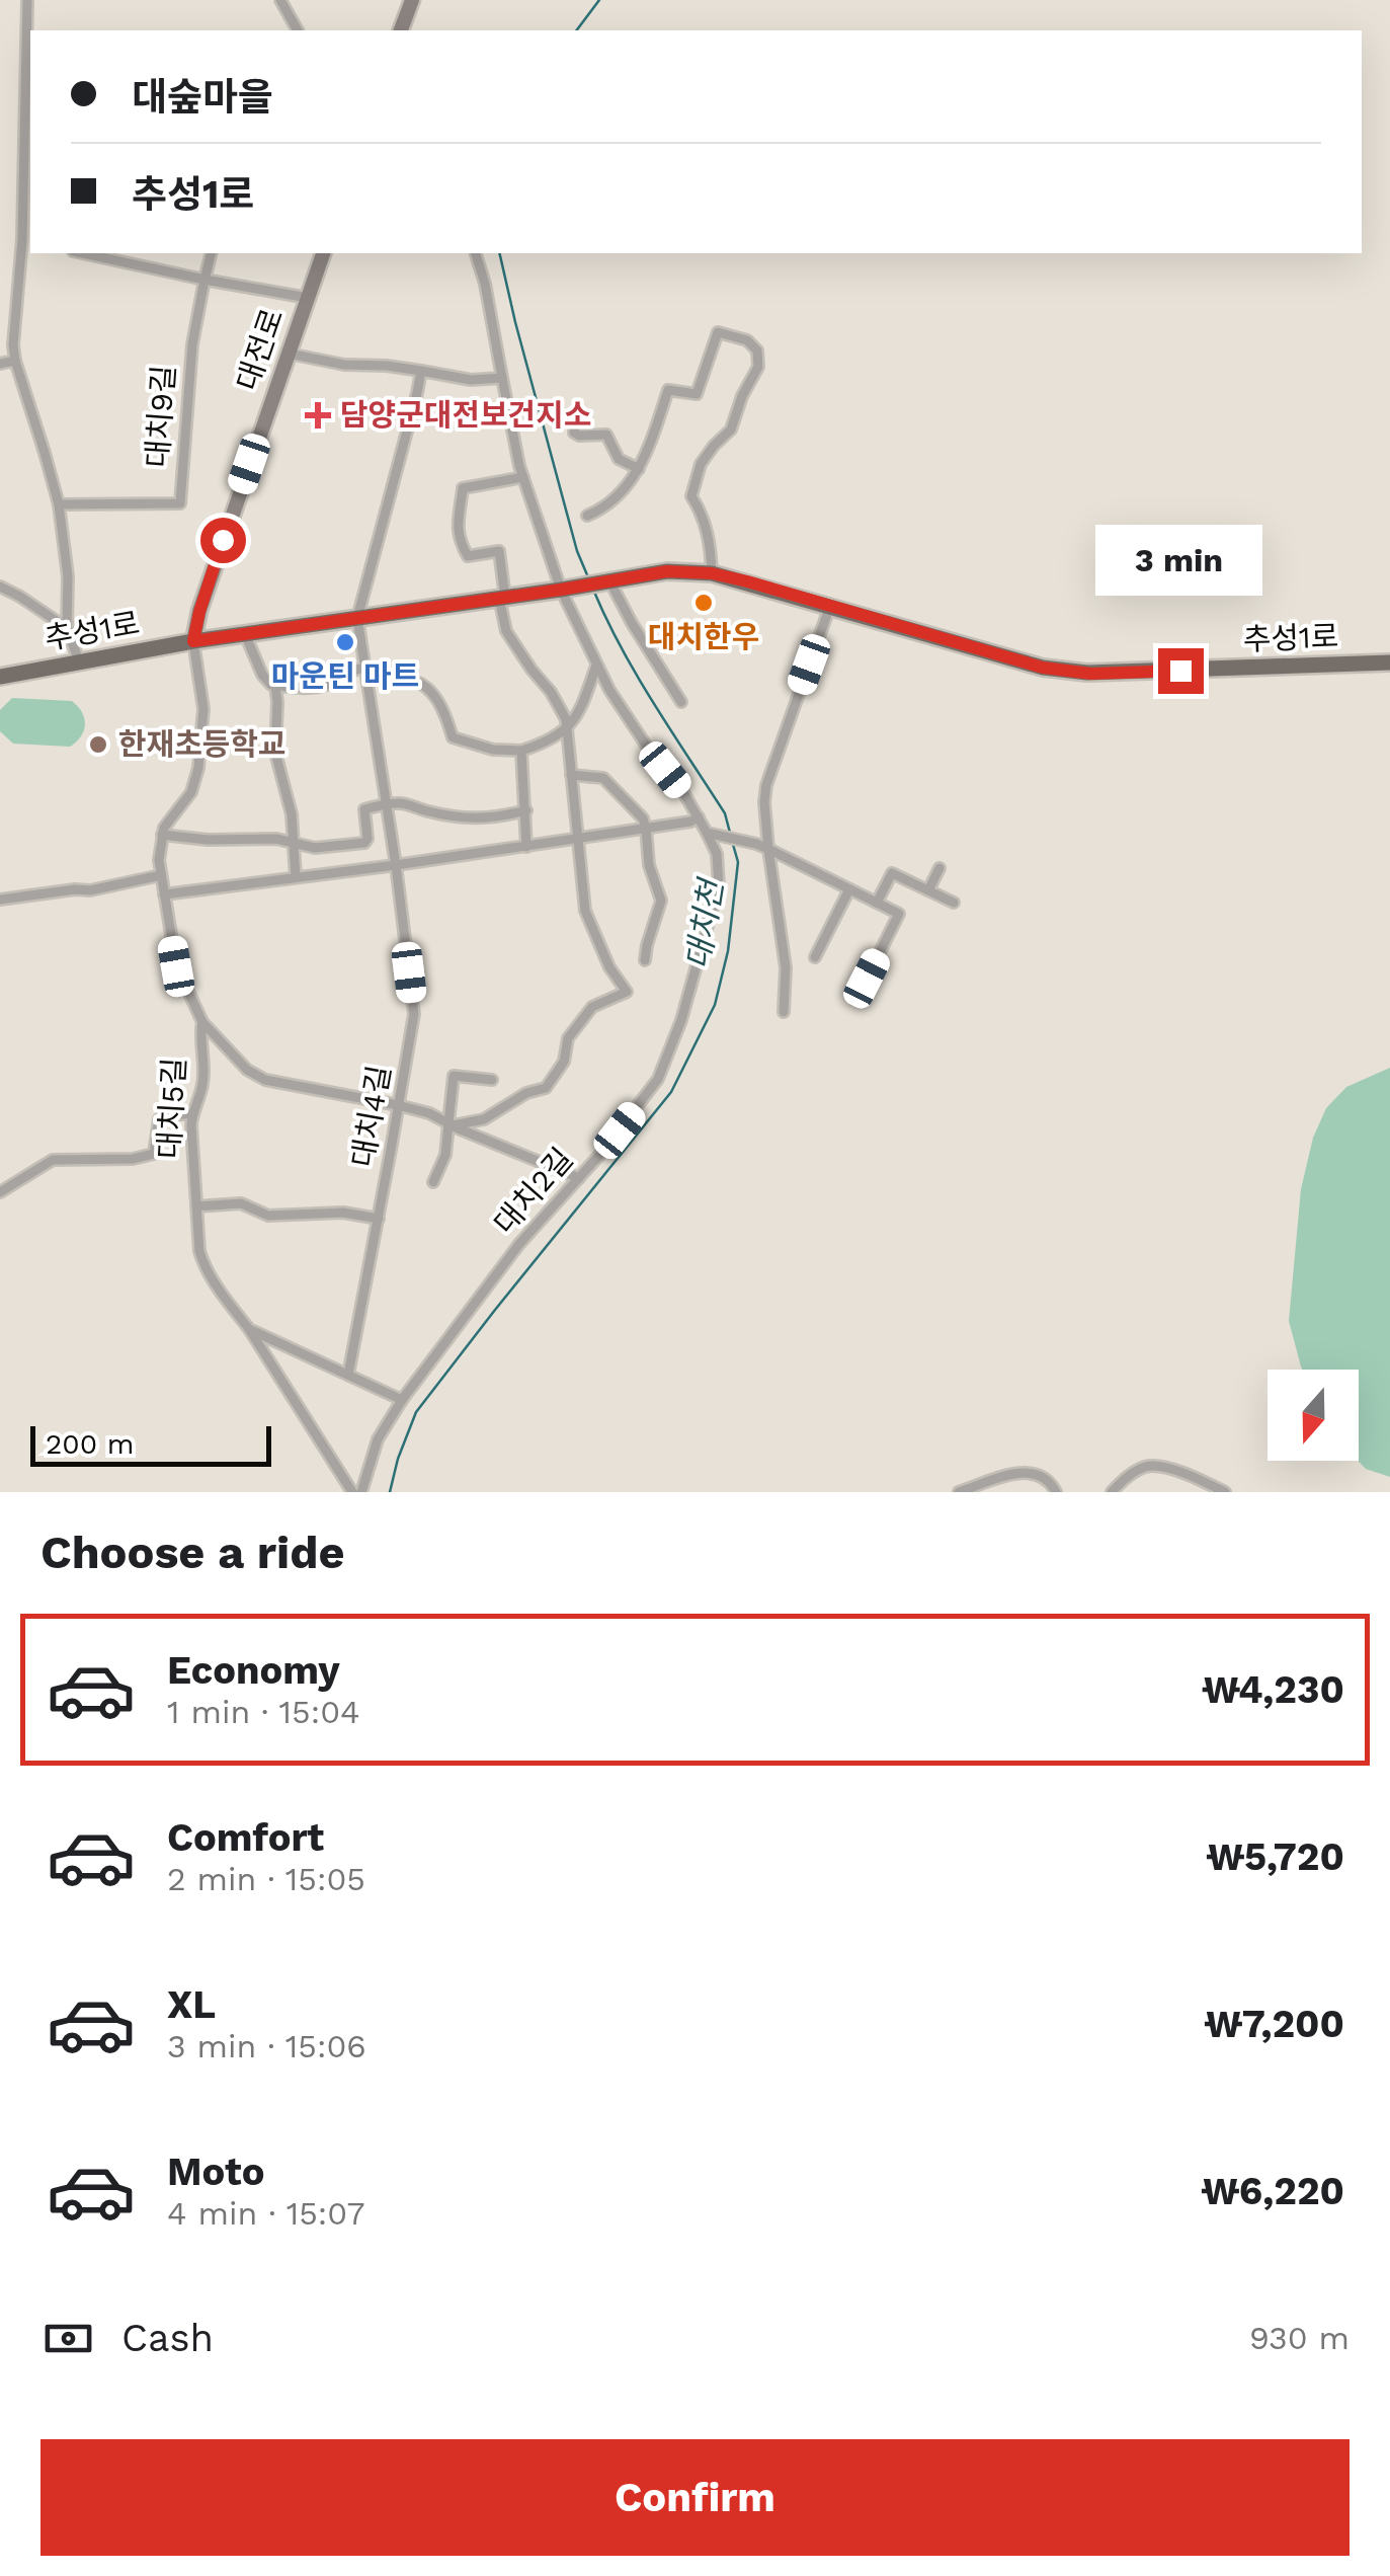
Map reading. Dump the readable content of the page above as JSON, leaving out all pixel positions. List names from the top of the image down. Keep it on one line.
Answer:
{"streets":{"main road":["추성1로"],"street":["대전로","대치9길","대치5길","대치4길","대치2길"]},"crossings":[["대전로","추성1로"],["추성1로","대치4길"],["추성1로","대치2길"]],"water":["대치천"],"places":{"health":["담양군대전보건지소"],"other":["대치한우","마운틴 마트","한재초등학교"]},"scale_bar":"200 m","north":"bottom","page":{"banner":["대숲마을","추성1로"],"bubble":"3 min","scale":"200 m","heading":"Choose a ride","list":[{"name":"Economy","note":"1 min · 15:04","value":"₩4,230"},{"name":"Comfort","note":"2 min · 15:05","value":"₩5,720"},{"name":"XL","note":"3 min · 15:06","value":"₩7,200"},{"name":"Moto","note":"4 min · 15:07","value":"₩6,220"}],"pay":["Cash","930 m"],"buttons":"Confirm"}}
